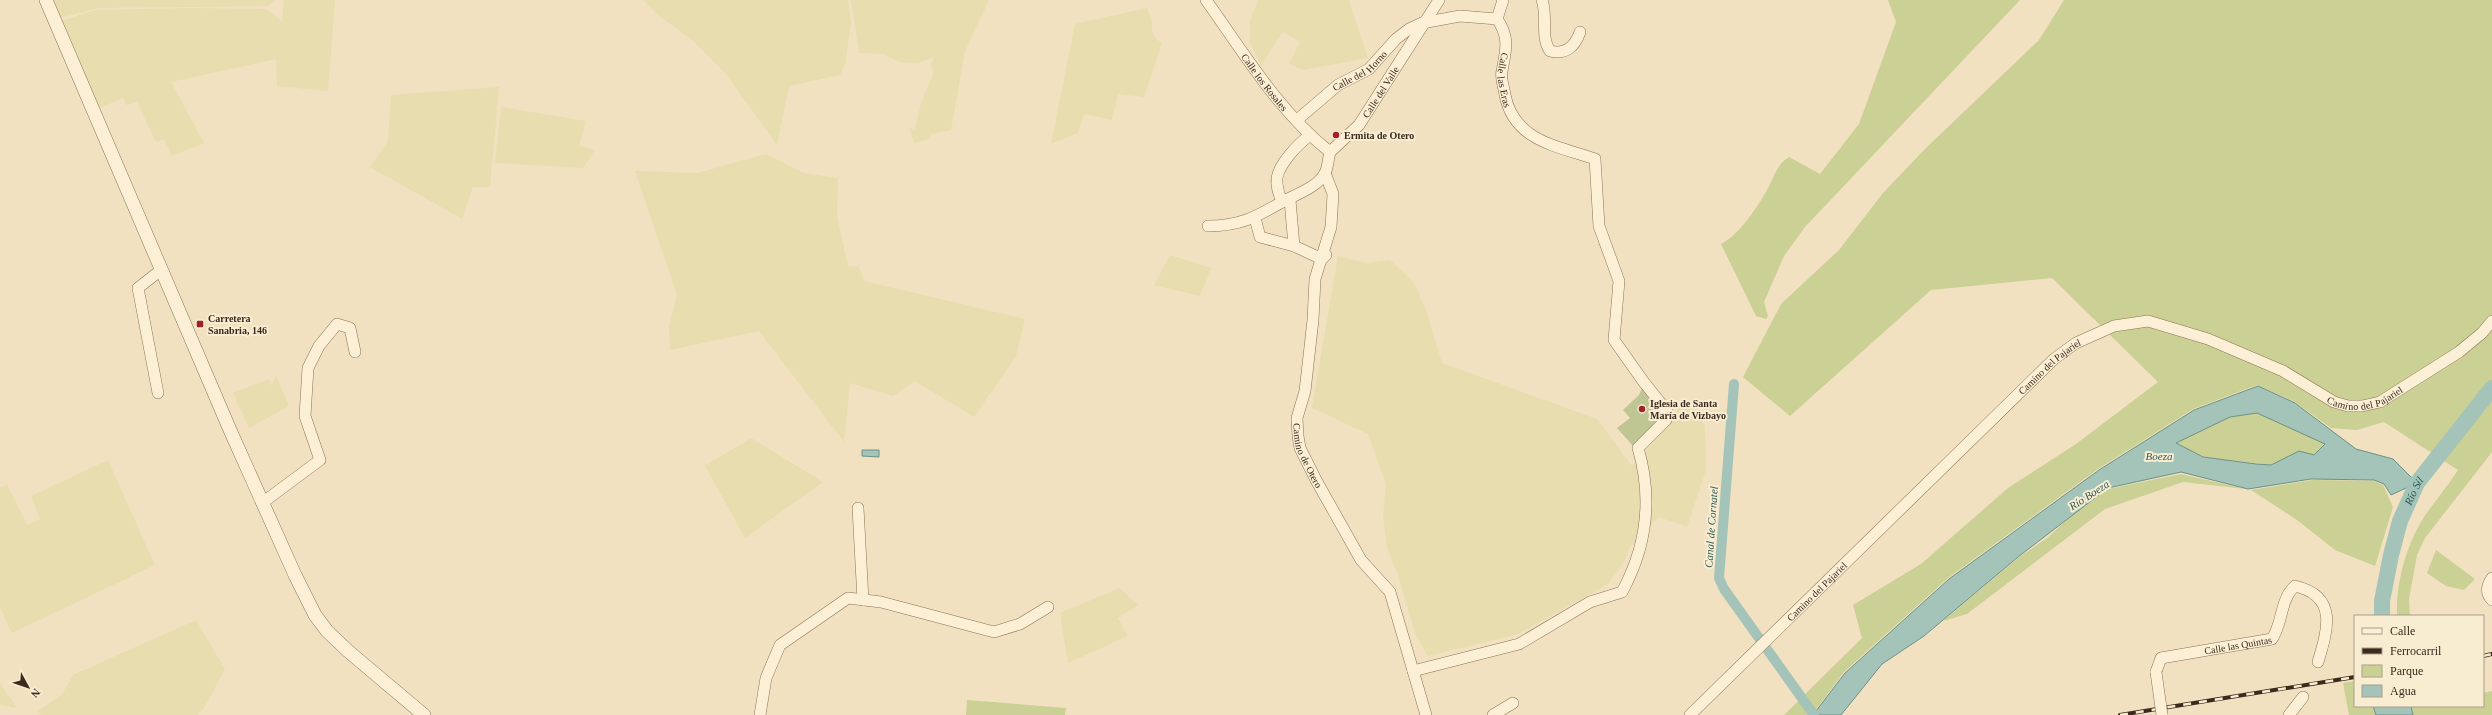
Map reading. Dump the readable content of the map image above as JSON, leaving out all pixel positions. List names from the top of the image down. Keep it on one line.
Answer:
{"streets":{"street":["Calle del Horno","Calle las Eras","Calle los Rosales","Calle del Valle","Camino del Pajariel","Camino de Otero","Calle las Quintas"]},"crossings":[["Calle del Horno","Calle los Rosales"],["Calle del Horno","Calle del Valle"],["Calle las Eras","Camino de Otero"],["Calle los Rosales","Calle del Valle"]],"water":["Boeza","Río Sil","Río Boeza","Canal de Cornatel"],"places":{"other":["Ermita de Otero","Iglesia de Santa María de Vizbayo"],"transit":["Carretera Sanabria, 146"]},"legend":["Calle","Ferrocarril","Parque","Agua"],"north":"bottom right"}
